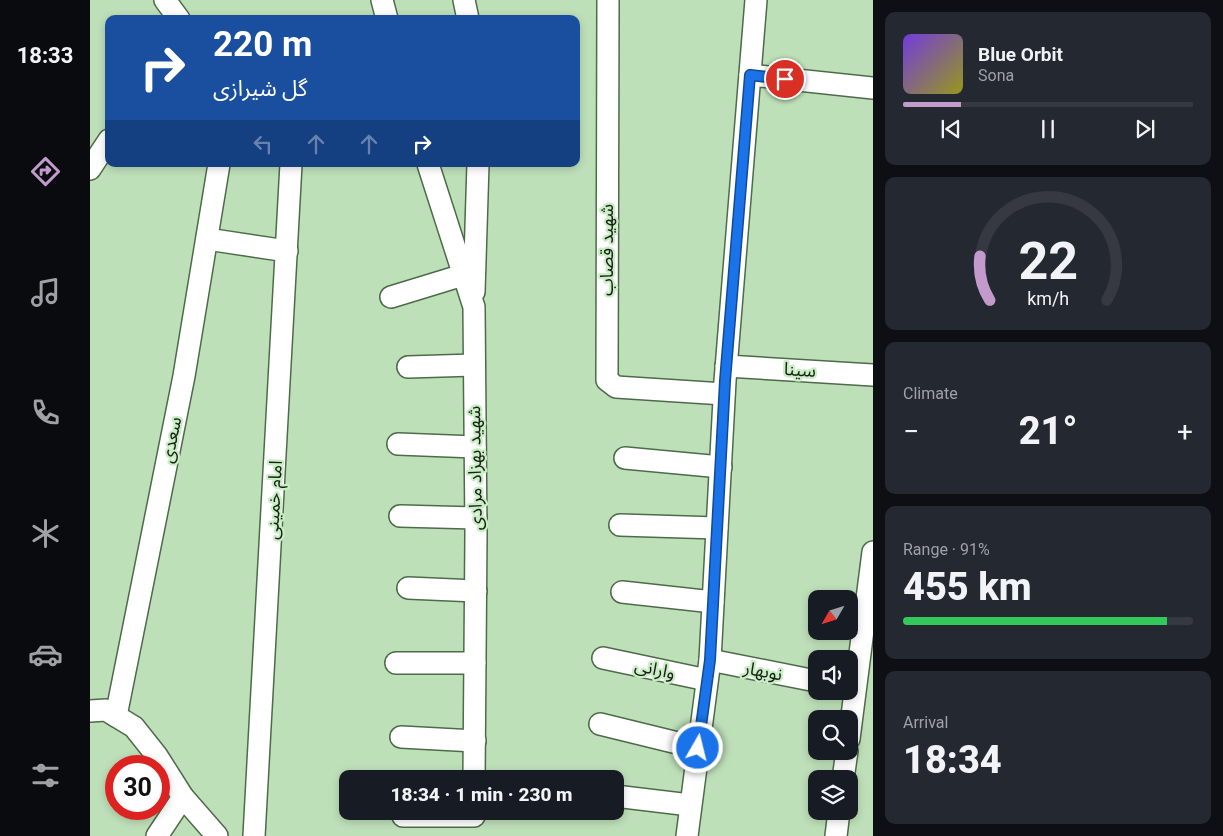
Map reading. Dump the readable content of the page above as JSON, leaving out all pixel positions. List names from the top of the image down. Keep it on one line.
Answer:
{"streets":{"street":["شهید قصاب","سینا","سعدی","شهید بهزاد مرادی","امام خمینی","وارانی","نوبهار"]},"crossings":[["وارانی","نوبهار"]],"north":"bottom left","page":{"tabs":"18:33","turn":["220 m","گل شیرازی"],"song":["Blue Orbit","Sona"],"tile":["Climate",["Range · 91%","455 km"],["Arrival","18:34"]],"heat":["−","21°","+"],"limit":"30","trip":"18:34 · 1 min · 230 m","gauge":["22","km/h"]}}
